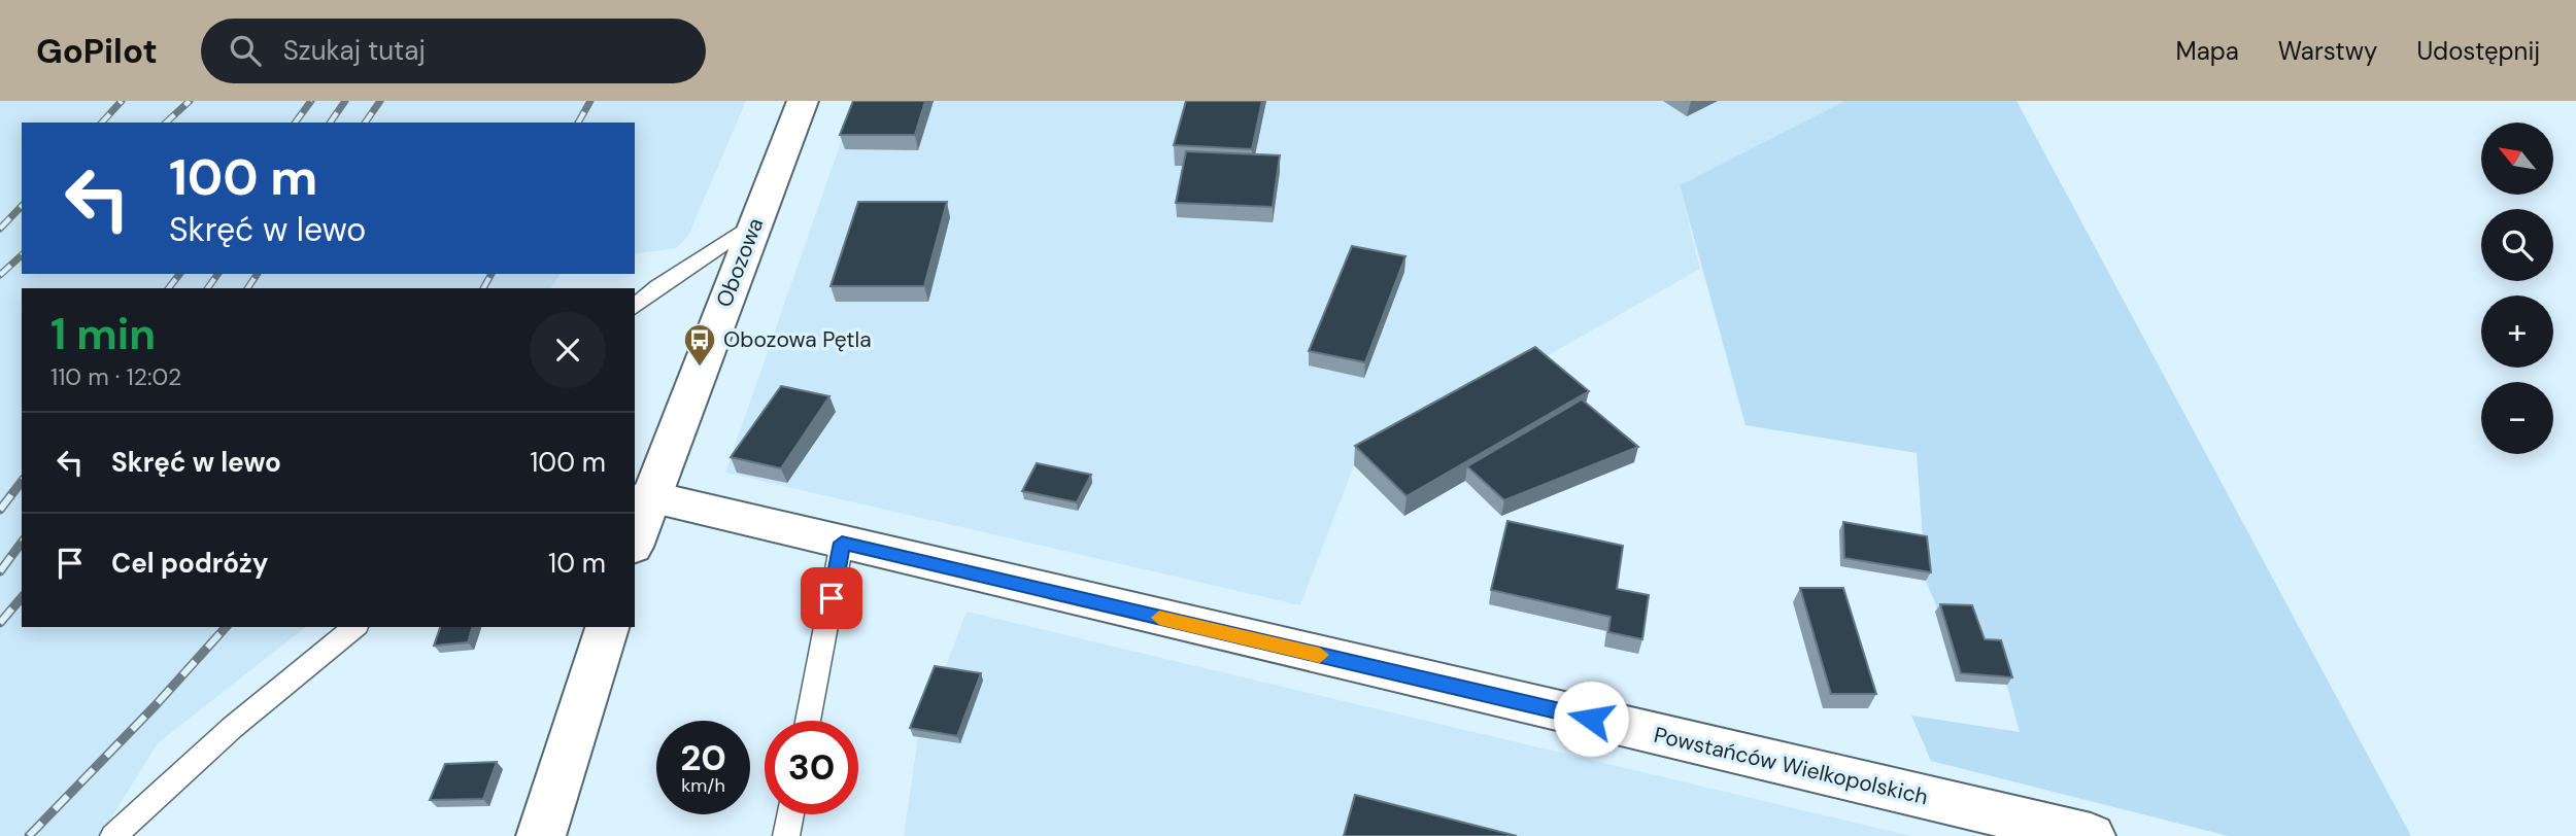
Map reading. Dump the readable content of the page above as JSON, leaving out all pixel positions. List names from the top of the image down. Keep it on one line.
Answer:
{"streets":{"street":["Obozowa","Powstańców Wielkopolskich"]},"crossings":[["Obozowa","Powstańców Wielkopolskich"]],"places":{"bus stop":["Obozowa Pętla"]},"north":"top left","page":{"header":"GoPilot","search":"Szukaj tutaj","nav":["Mapa","Warstwy","Udostępnij"],"map_buttons":["+","−"],"turn":["100 m","Skręć w lewo"],"heading":["1 min","110 m · 12:02"],"list":[{"name":"Skręć w lewo","value":"100 m"},{"name":"Cel podróży","value":"10 m"}],"speed":"20 km/h","limit":"30"}}
